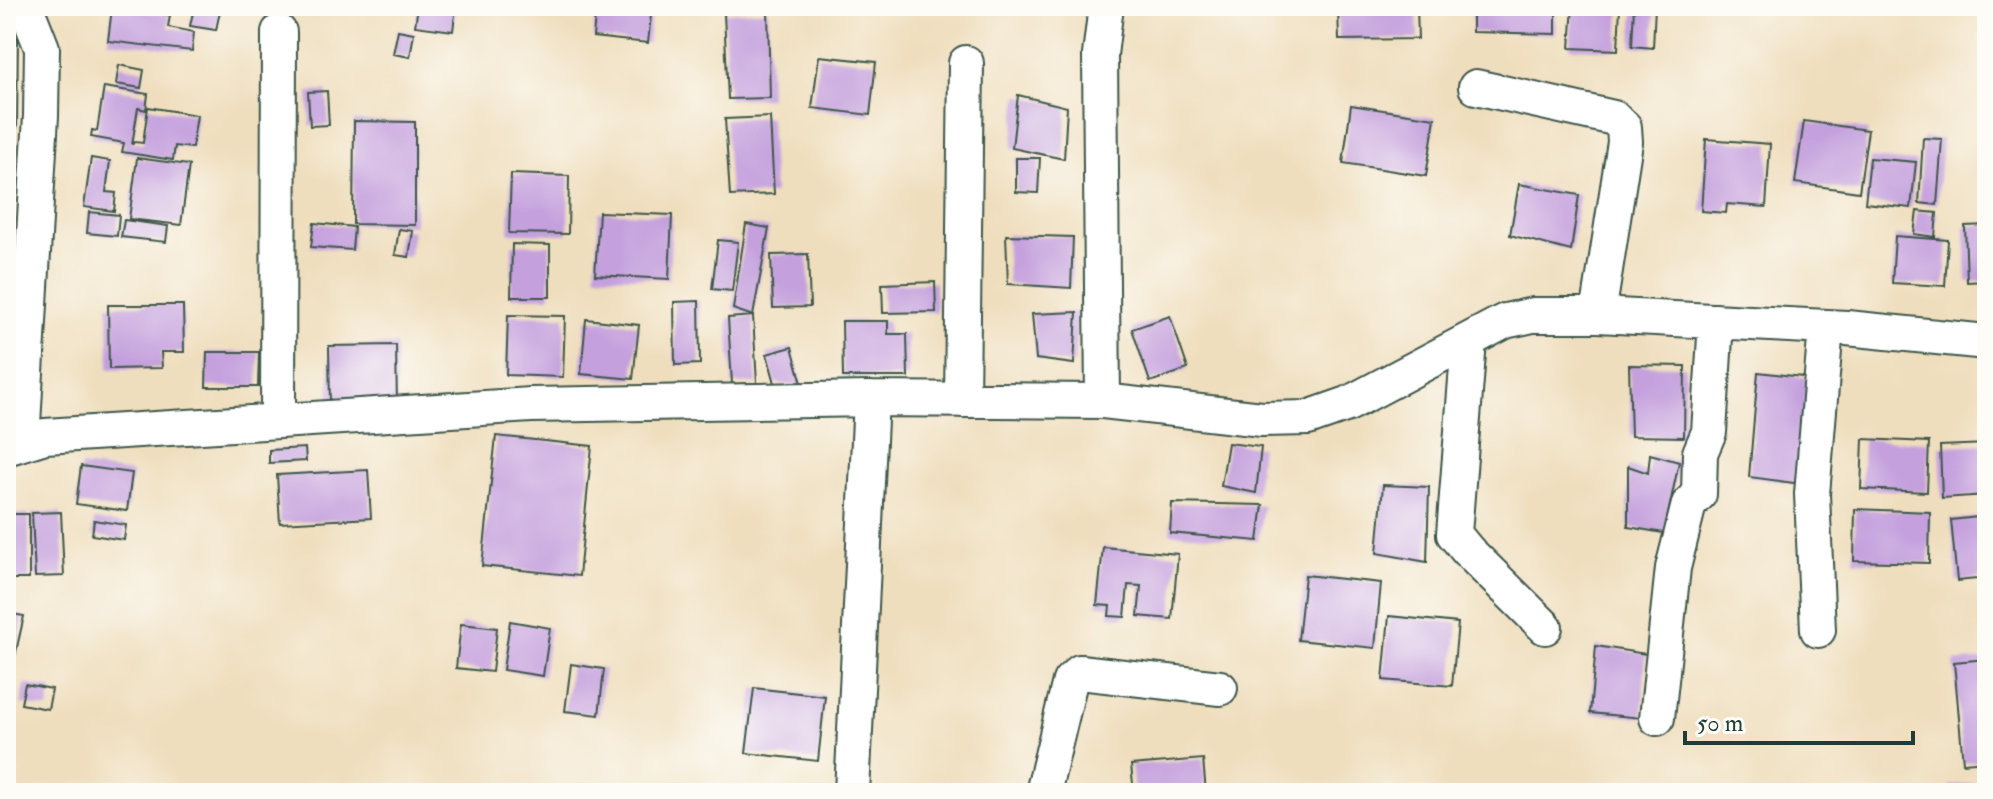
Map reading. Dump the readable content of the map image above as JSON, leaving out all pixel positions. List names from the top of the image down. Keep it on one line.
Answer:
{"scale_bar":"50 m"}
